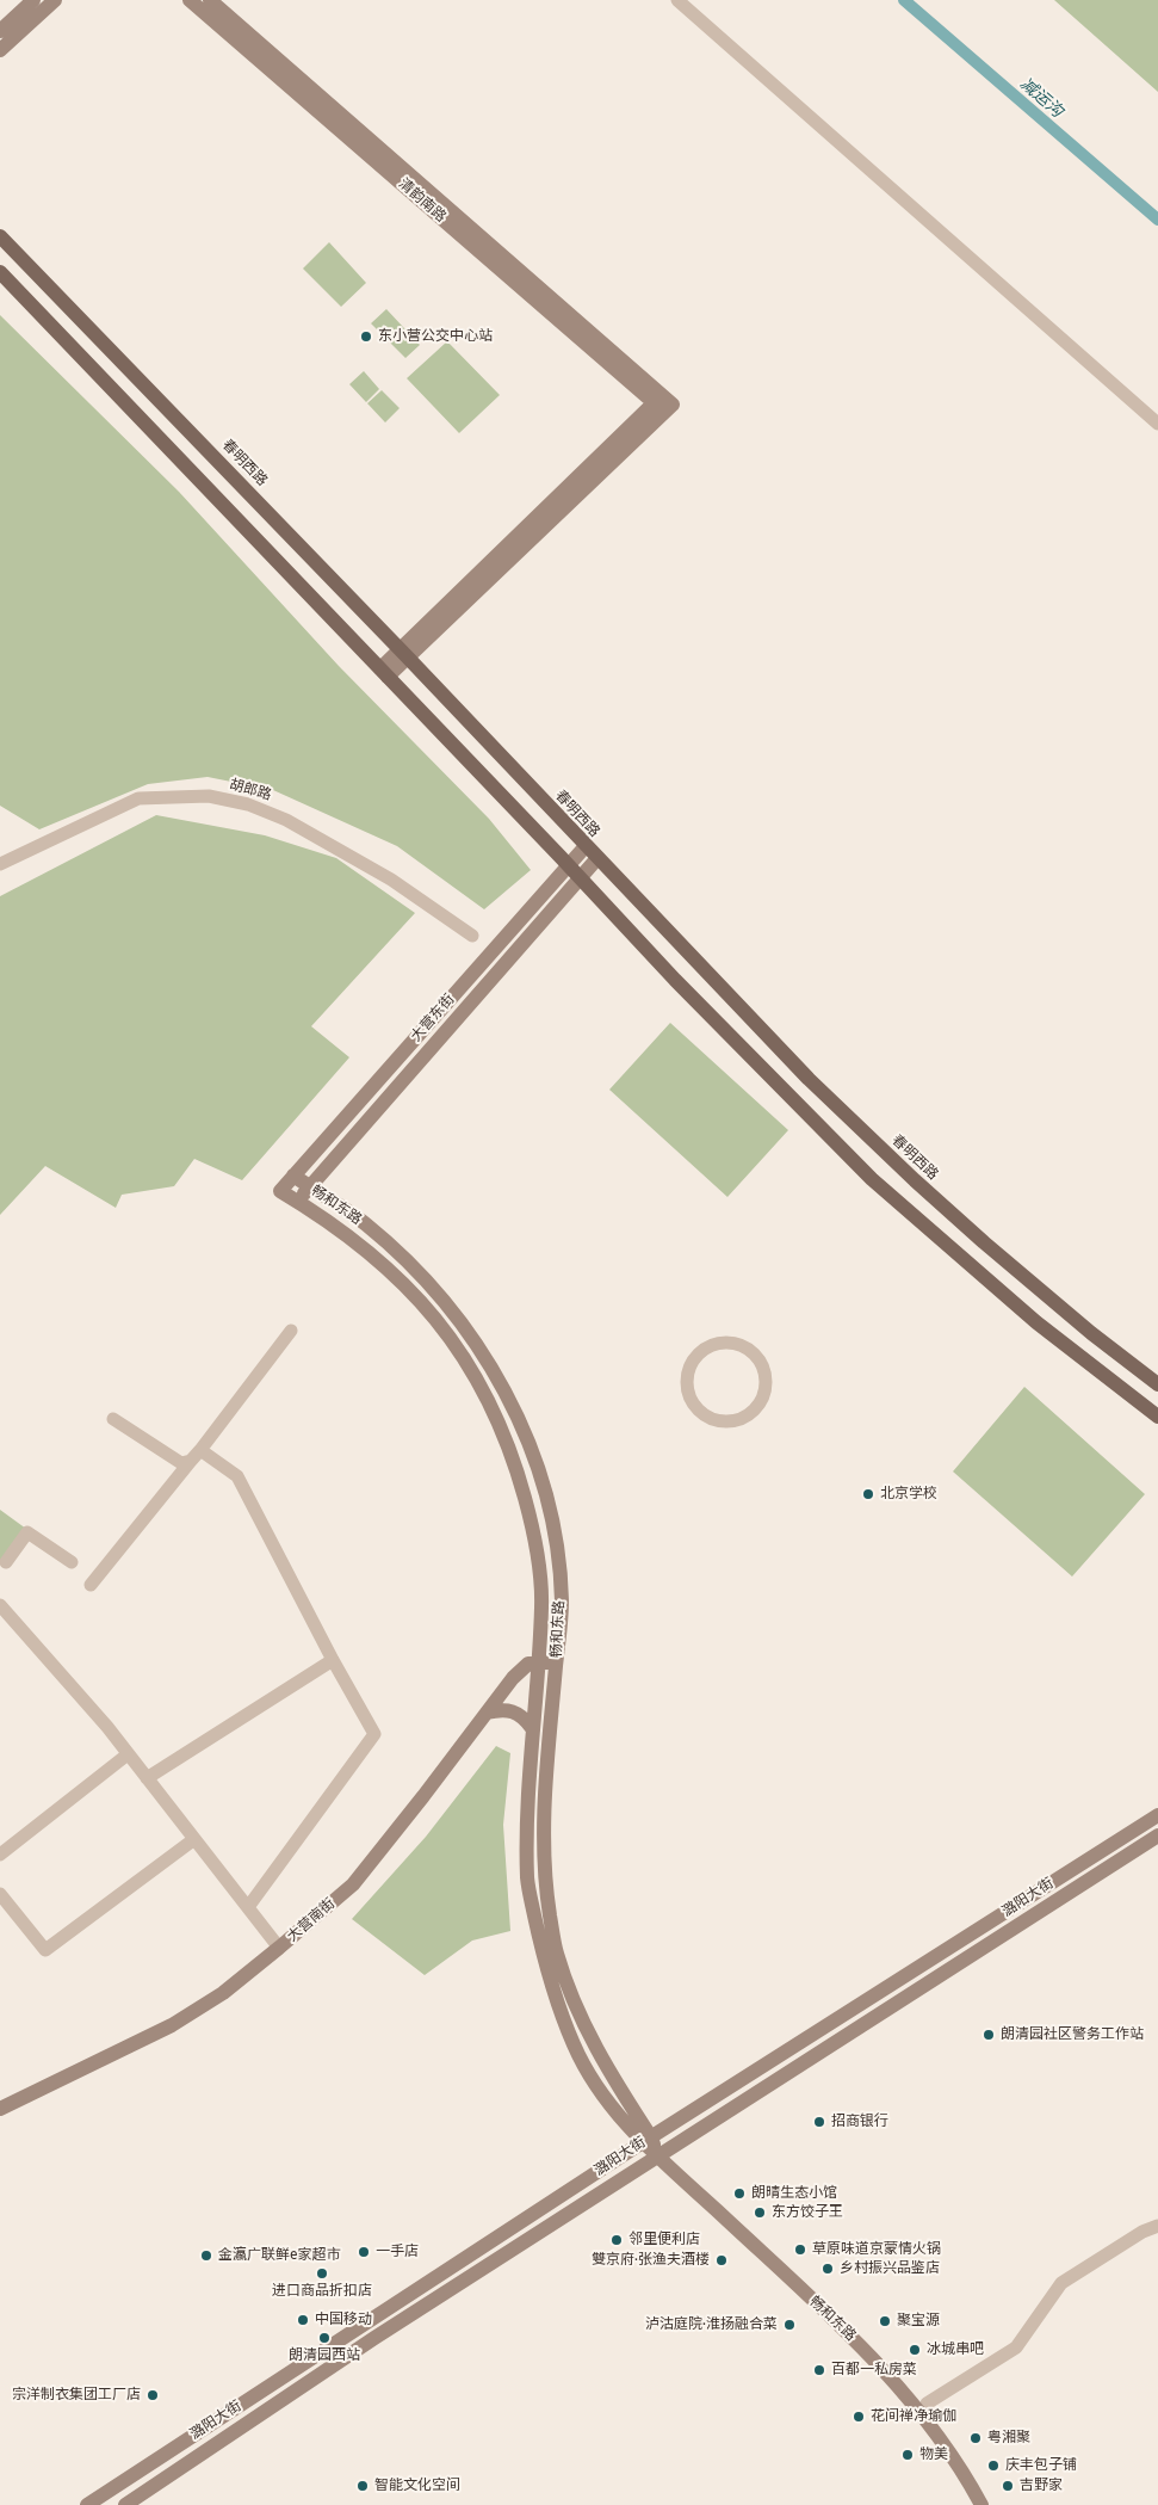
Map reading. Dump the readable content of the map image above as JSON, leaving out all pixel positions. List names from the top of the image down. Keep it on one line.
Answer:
{"streets":{"main road":["清韵南路","春明西路","大营东街","畅和东路","潞阳大街","大营南街"],"street":["胡郎路"]},"crossings":[["春明西路","大营东街"],["大营东街","畅和东路"],["畅和东路","潞阳大街"],["畅和东路","大营南街"]],"water":["减运沟"],"places":["东小营公交中心站","北京学校","朗清园社区警务工作站","招商银行","朗晴生态小馆","东方饺子王","邻里便利店","草原味道京蒙情火锅","一手店","金瀛广联鲜e家超市","雙京府·张渔夫酒楼","乡村振兴品鉴店","进口商品折扣店","中国移动","聚宝源","泸沽庭院·淮扬融合菜","朗清园西站","冰城串吧","百都一私房菜","宗洋制衣集团工厂店","花间禅净瑜伽","粤湘聚","物美","庆丰包子铺","智能文化空间","吉野家"]}
